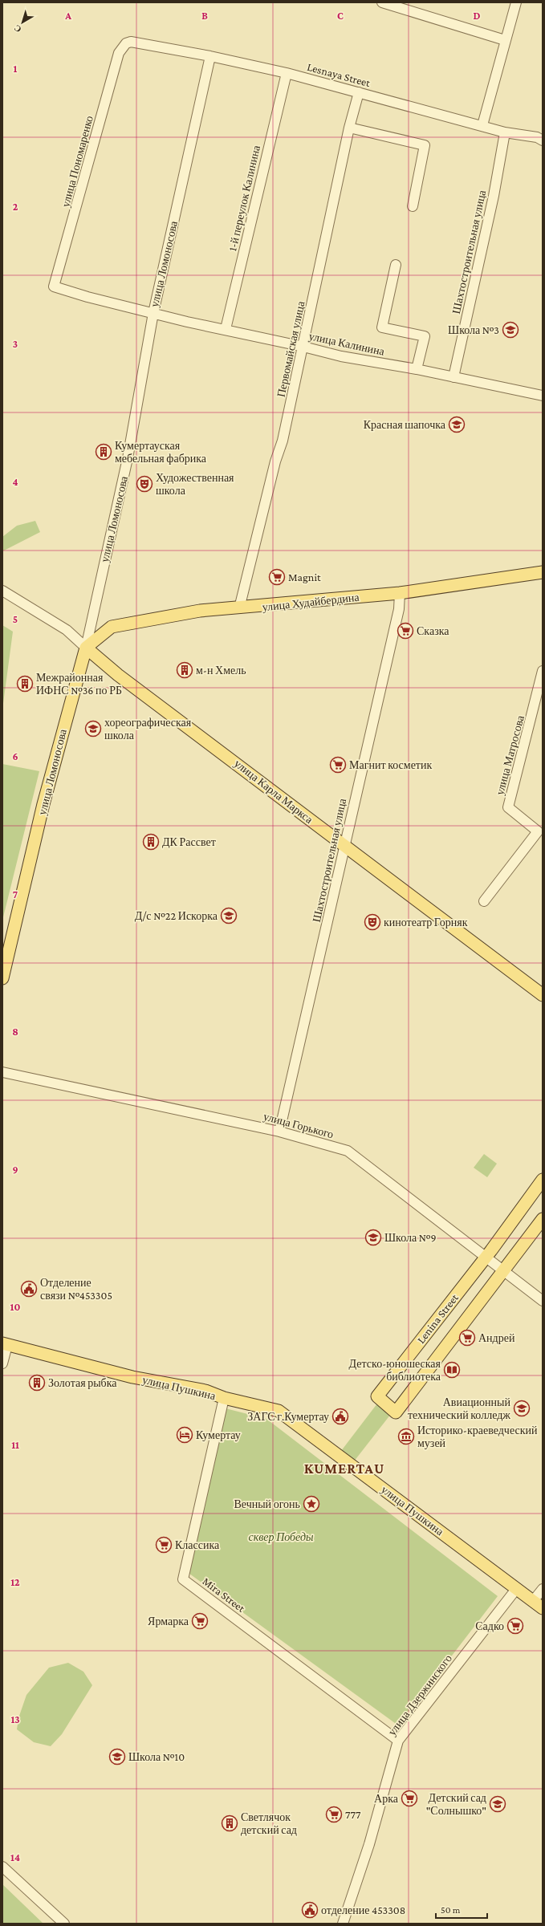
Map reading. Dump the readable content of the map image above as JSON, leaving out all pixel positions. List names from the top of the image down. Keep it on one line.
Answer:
{"streets":{"main road":["улица Ломоносова","улица Худайбердина","улица Карла Маркса","Lenina Street","улица Пушкина"],"street":["Lesnaya Street","улица Пономаренко","1-й переулок Калинина","Шахтостроительная улица","улица Калинина","Первомайская улица","улица Матросова","улица Горького","Mira Street","улица Дзержинского"]},"crossings":[["Lesnaya Street","улица Пономаренко"],["Lesnaya Street","1-й переулок Калинина"],["Lesnaya Street","Шахтостроительная улица"],["Lesnaya Street","улица Ломоносова"],["Lesnaya Street","Первомайская улица"],["улица Пономаренко","улица Калинина"],["1-й переулок Калинина","улица Калинина"],["Шахтостроительная улица","улица Калинина"],["Шахтостроительная улица","улица Худайбердина"],["Шахтостроительная улица","улица Карла Маркса"],["Шахтостроительная улица","улица Горького"],["улица Ломоносова","улица Калинина"],["улица Ломоносова","улица Худайбердина"],["улица Ломоносова","улица Карла Маркса"],["улица Калинина","Первомайская улица"],["Первомайская улица","улица Худайбердина"],["улица Худайбердина","улица Карла Маркса"],["улица Горького","Lenina Street"],["улица Пушкина","Mira Street"],["улица Пушкина","улица Дзержинского"],["Mira Street","улица Дзержинского"]],"districts":["KUMERTAU"],"parks":["сквер Победы"],"places":{"school or university":["Школа №3","Красная шапочка","хореографическая школа","Д/с №22 Искорка","Школа №9","Авиационный технический колледж","Школа №10","Детский сад \"Солнышко\""],"building":["Кумертауская мебельная фабрика","м-н Хмель","Межрайонная ИФНС №36 по РБ","ДК Рассвет","Золотая рыбка","Светлячок детский сад"],"theatre":["Художественная школа","кинотеатр Горняк"],"supermarket":["Magnit","Сказка","Магнит косметик","Андрей","Классика","Ярмарка","Садко","Арка","777"],"public building":["Отделение связи №453305","ЗАГС г.Кумертау","отделение 453308"],"library":["Детско-юношеская библиотека"],"hotel":["Кумертау"],"museum":["Историко-краеведческий музей"],"place":["Вечный огонь"]},"scale_bar":"50 m","north":"bottom left","grid":{"columns":["A","B","C","D"],"rows":["1","2","3","4","5","6","7","8","9","10","11","12","13","14"]}}
